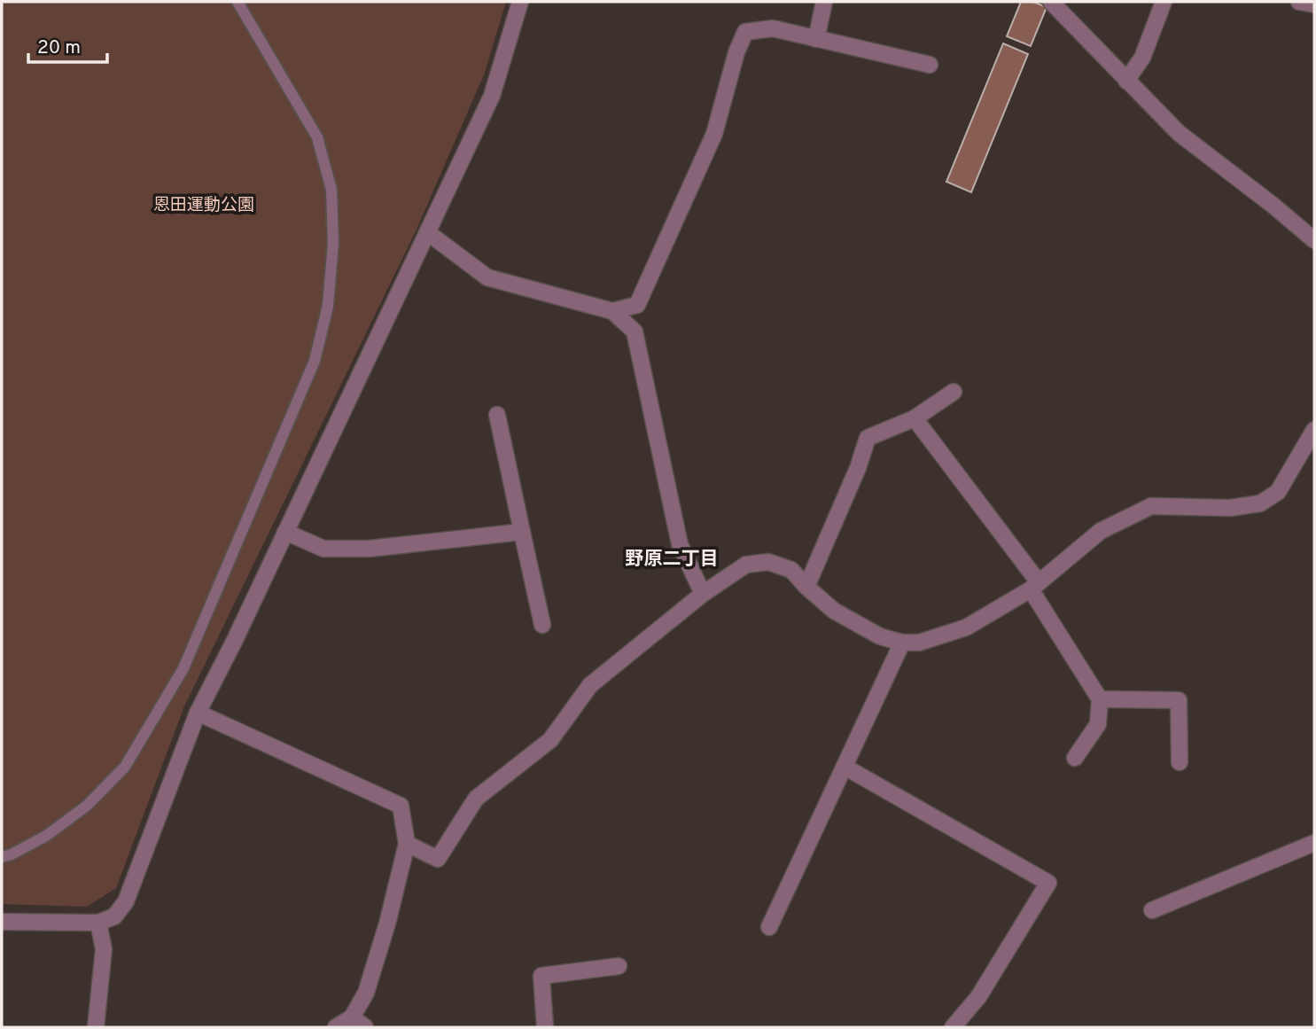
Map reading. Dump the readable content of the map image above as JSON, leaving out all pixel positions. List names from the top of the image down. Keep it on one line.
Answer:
{"districts":["野原二丁目"],"parks":["恩田運動公園"],"scale_bar":"20 m"}
